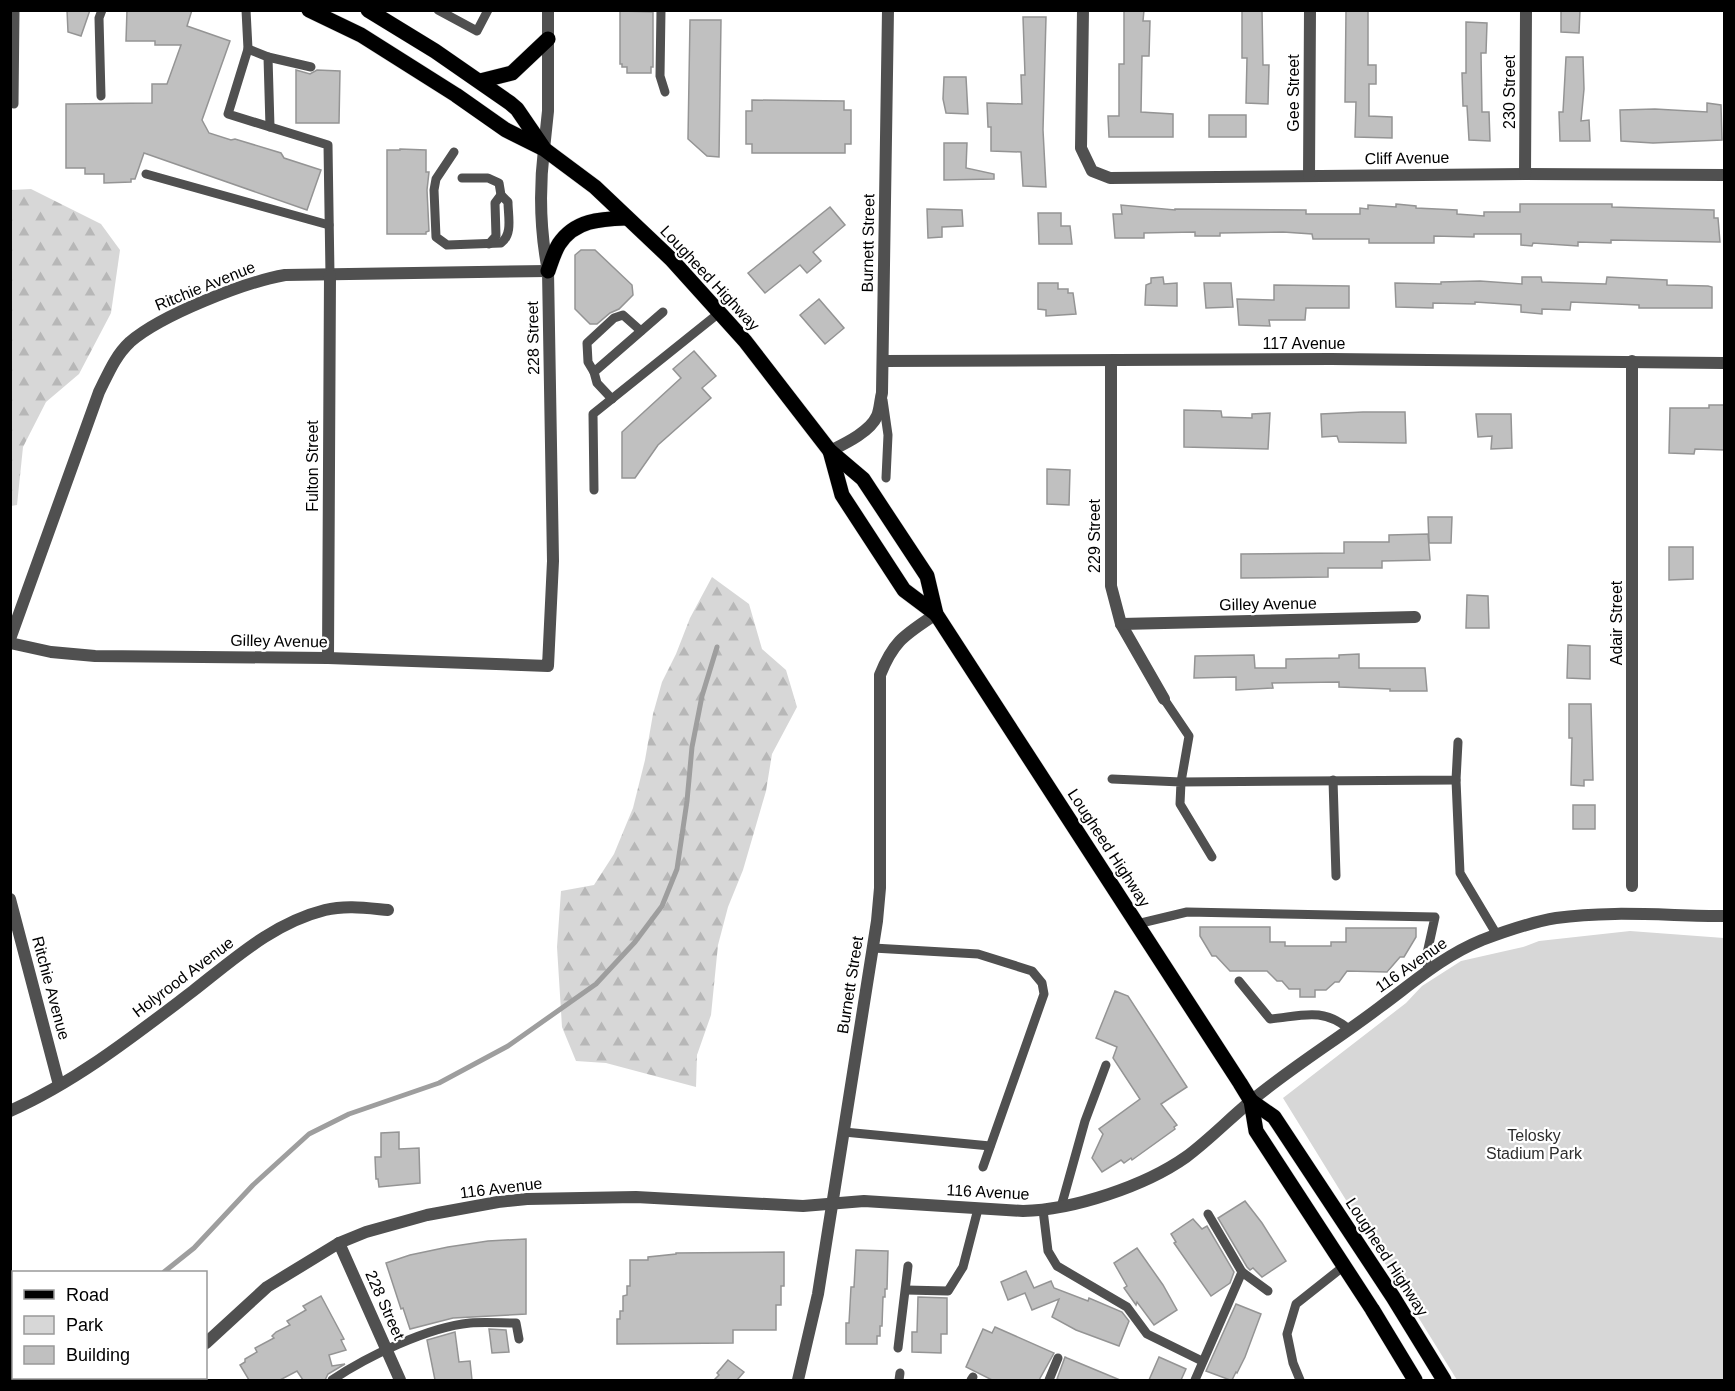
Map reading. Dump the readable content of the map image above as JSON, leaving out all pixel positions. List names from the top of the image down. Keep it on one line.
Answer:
{"streets":{"main road":["Lougheed Highway"],"street":["230 Street","Gee Street","Cliff Avenue","Burnett Street","Ritchie Avenue","228 Street","117 Avenue","Fulton Street","229 Street","Gilley Avenue","Adair Street","116 Avenue","Holyrood Avenue"]},"crossings":[["230 Street","Cliff Avenue"],["Gee Street","Cliff Avenue"],["Burnett Street","Lougheed Highway"],["Burnett Street","117 Avenue"],["Burnett Street","116 Avenue"],["Lougheed Highway","228 Street"],["Lougheed Highway","116 Avenue"],["Ritchie Avenue","228 Street"],["Ritchie Avenue","Fulton Street"],["Ritchie Avenue","Gilley Avenue"],["Ritchie Avenue","Holyrood Avenue"],["228 Street","Gilley Avenue"],["228 Street","116 Avenue"],["117 Avenue","229 Street"],["117 Avenue","Adair Street"],["Fulton Street","Gilley Avenue"],["229 Street","Gilley Avenue"]],"parks":["Telosky Stadium Park"],"legend":["Road","Park","Building"]}
